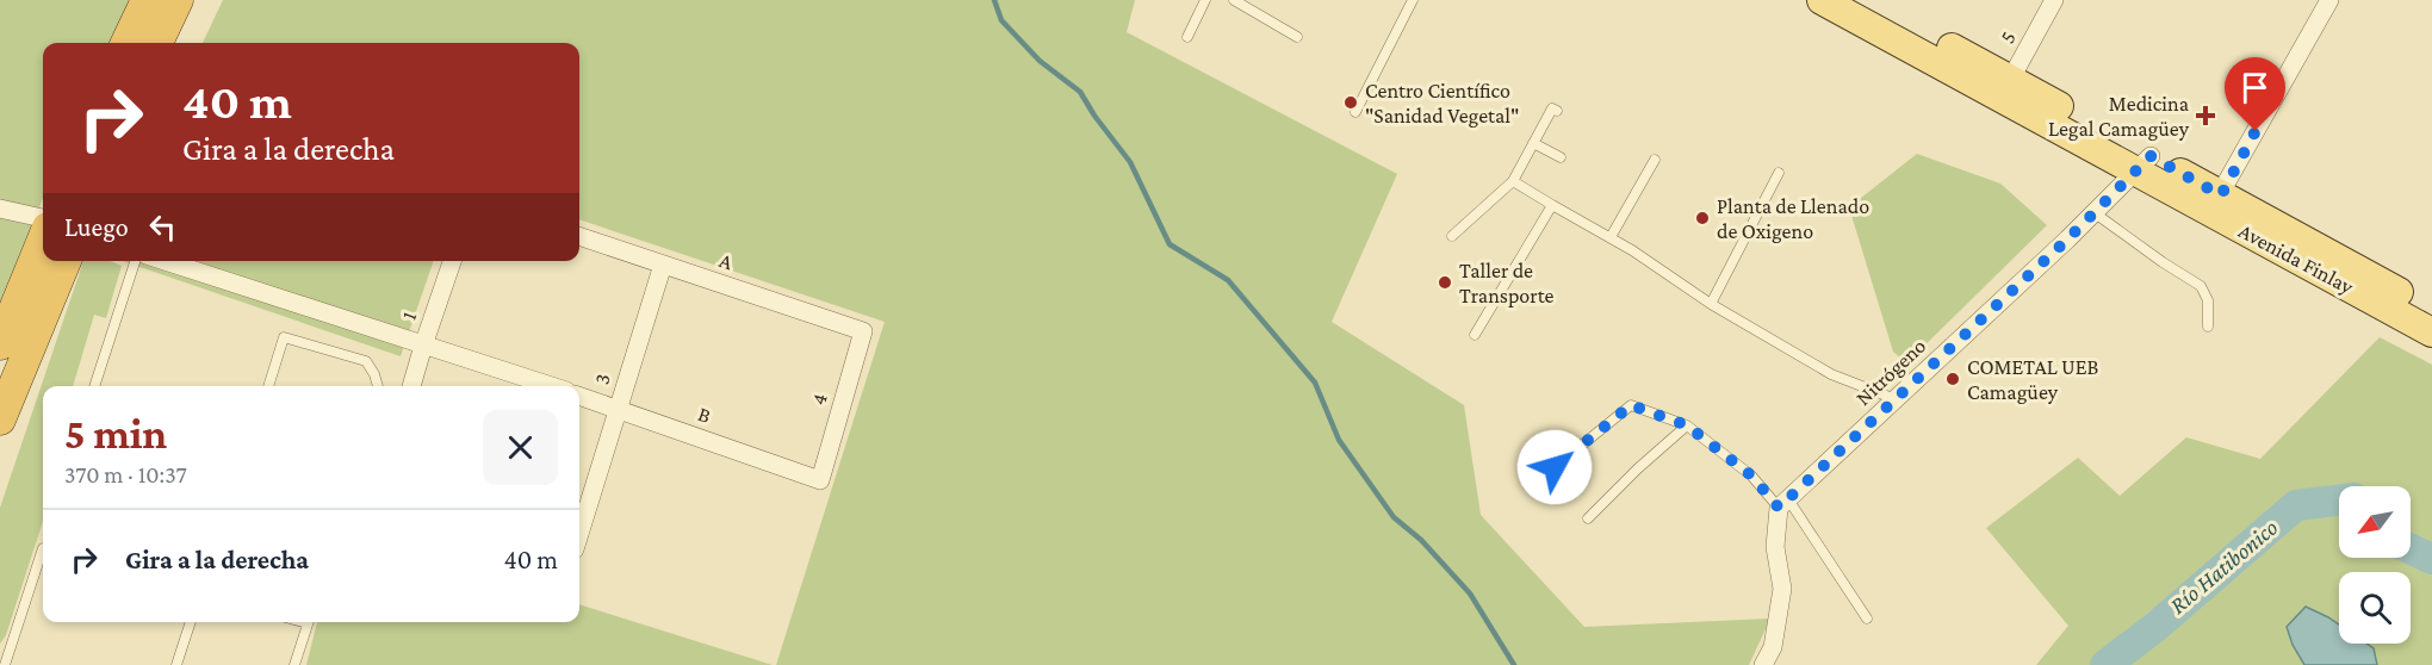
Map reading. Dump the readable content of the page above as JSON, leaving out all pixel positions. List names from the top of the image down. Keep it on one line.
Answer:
{"streets":{"main road":["Avenida Finlay"],"street":["5","A","1","Nitrógeno","3","4","B"]},"crossings":[["5","Avenida Finlay"],["Avenida Finlay","Nitrógeno"],["A","3"],["A","4"],["3","B"],["4","B"]],"water":["Río Hatibonico"],"places":{"other":["Centro Científico \"Sanidad Vegetal\"","Planta de Llenado de Oxigeno","Taller de Transporte","COMETAL UEB Camagüey"],"health":["Medicina Legal Camagüey"]},"north":"bottom left","page":{"turn":["40 m","Gira a la derecha"],"then":"Luego","heading":["5 min","370 m · 10:37"],"list":[{"name":"Gira a la derecha","value":"40 m"}]}}
